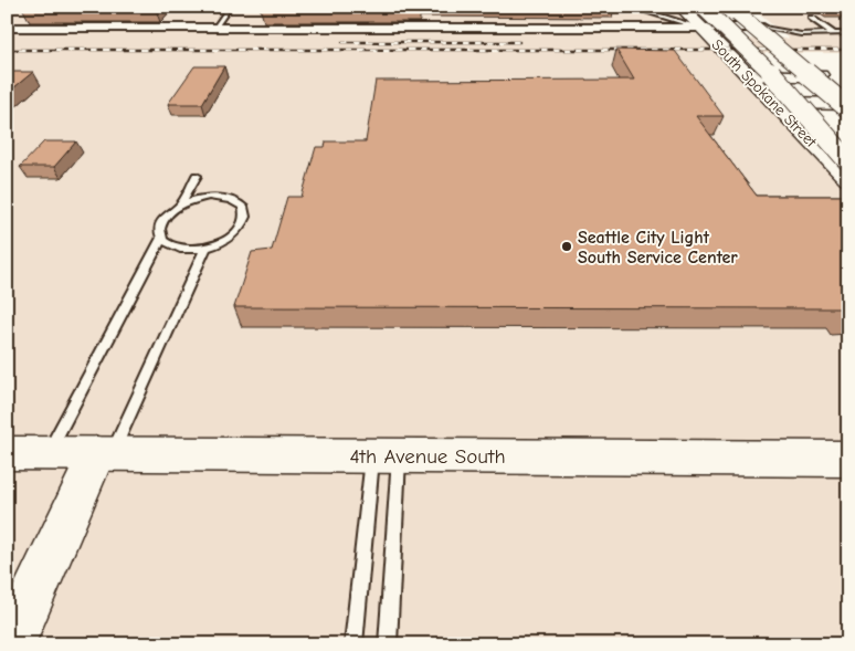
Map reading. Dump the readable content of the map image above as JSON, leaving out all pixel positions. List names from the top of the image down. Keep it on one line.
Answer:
{"streets":{"main road":["South Spokane Street","4th Avenue South"]},"places":["Seattle City Light South Service Center"]}
